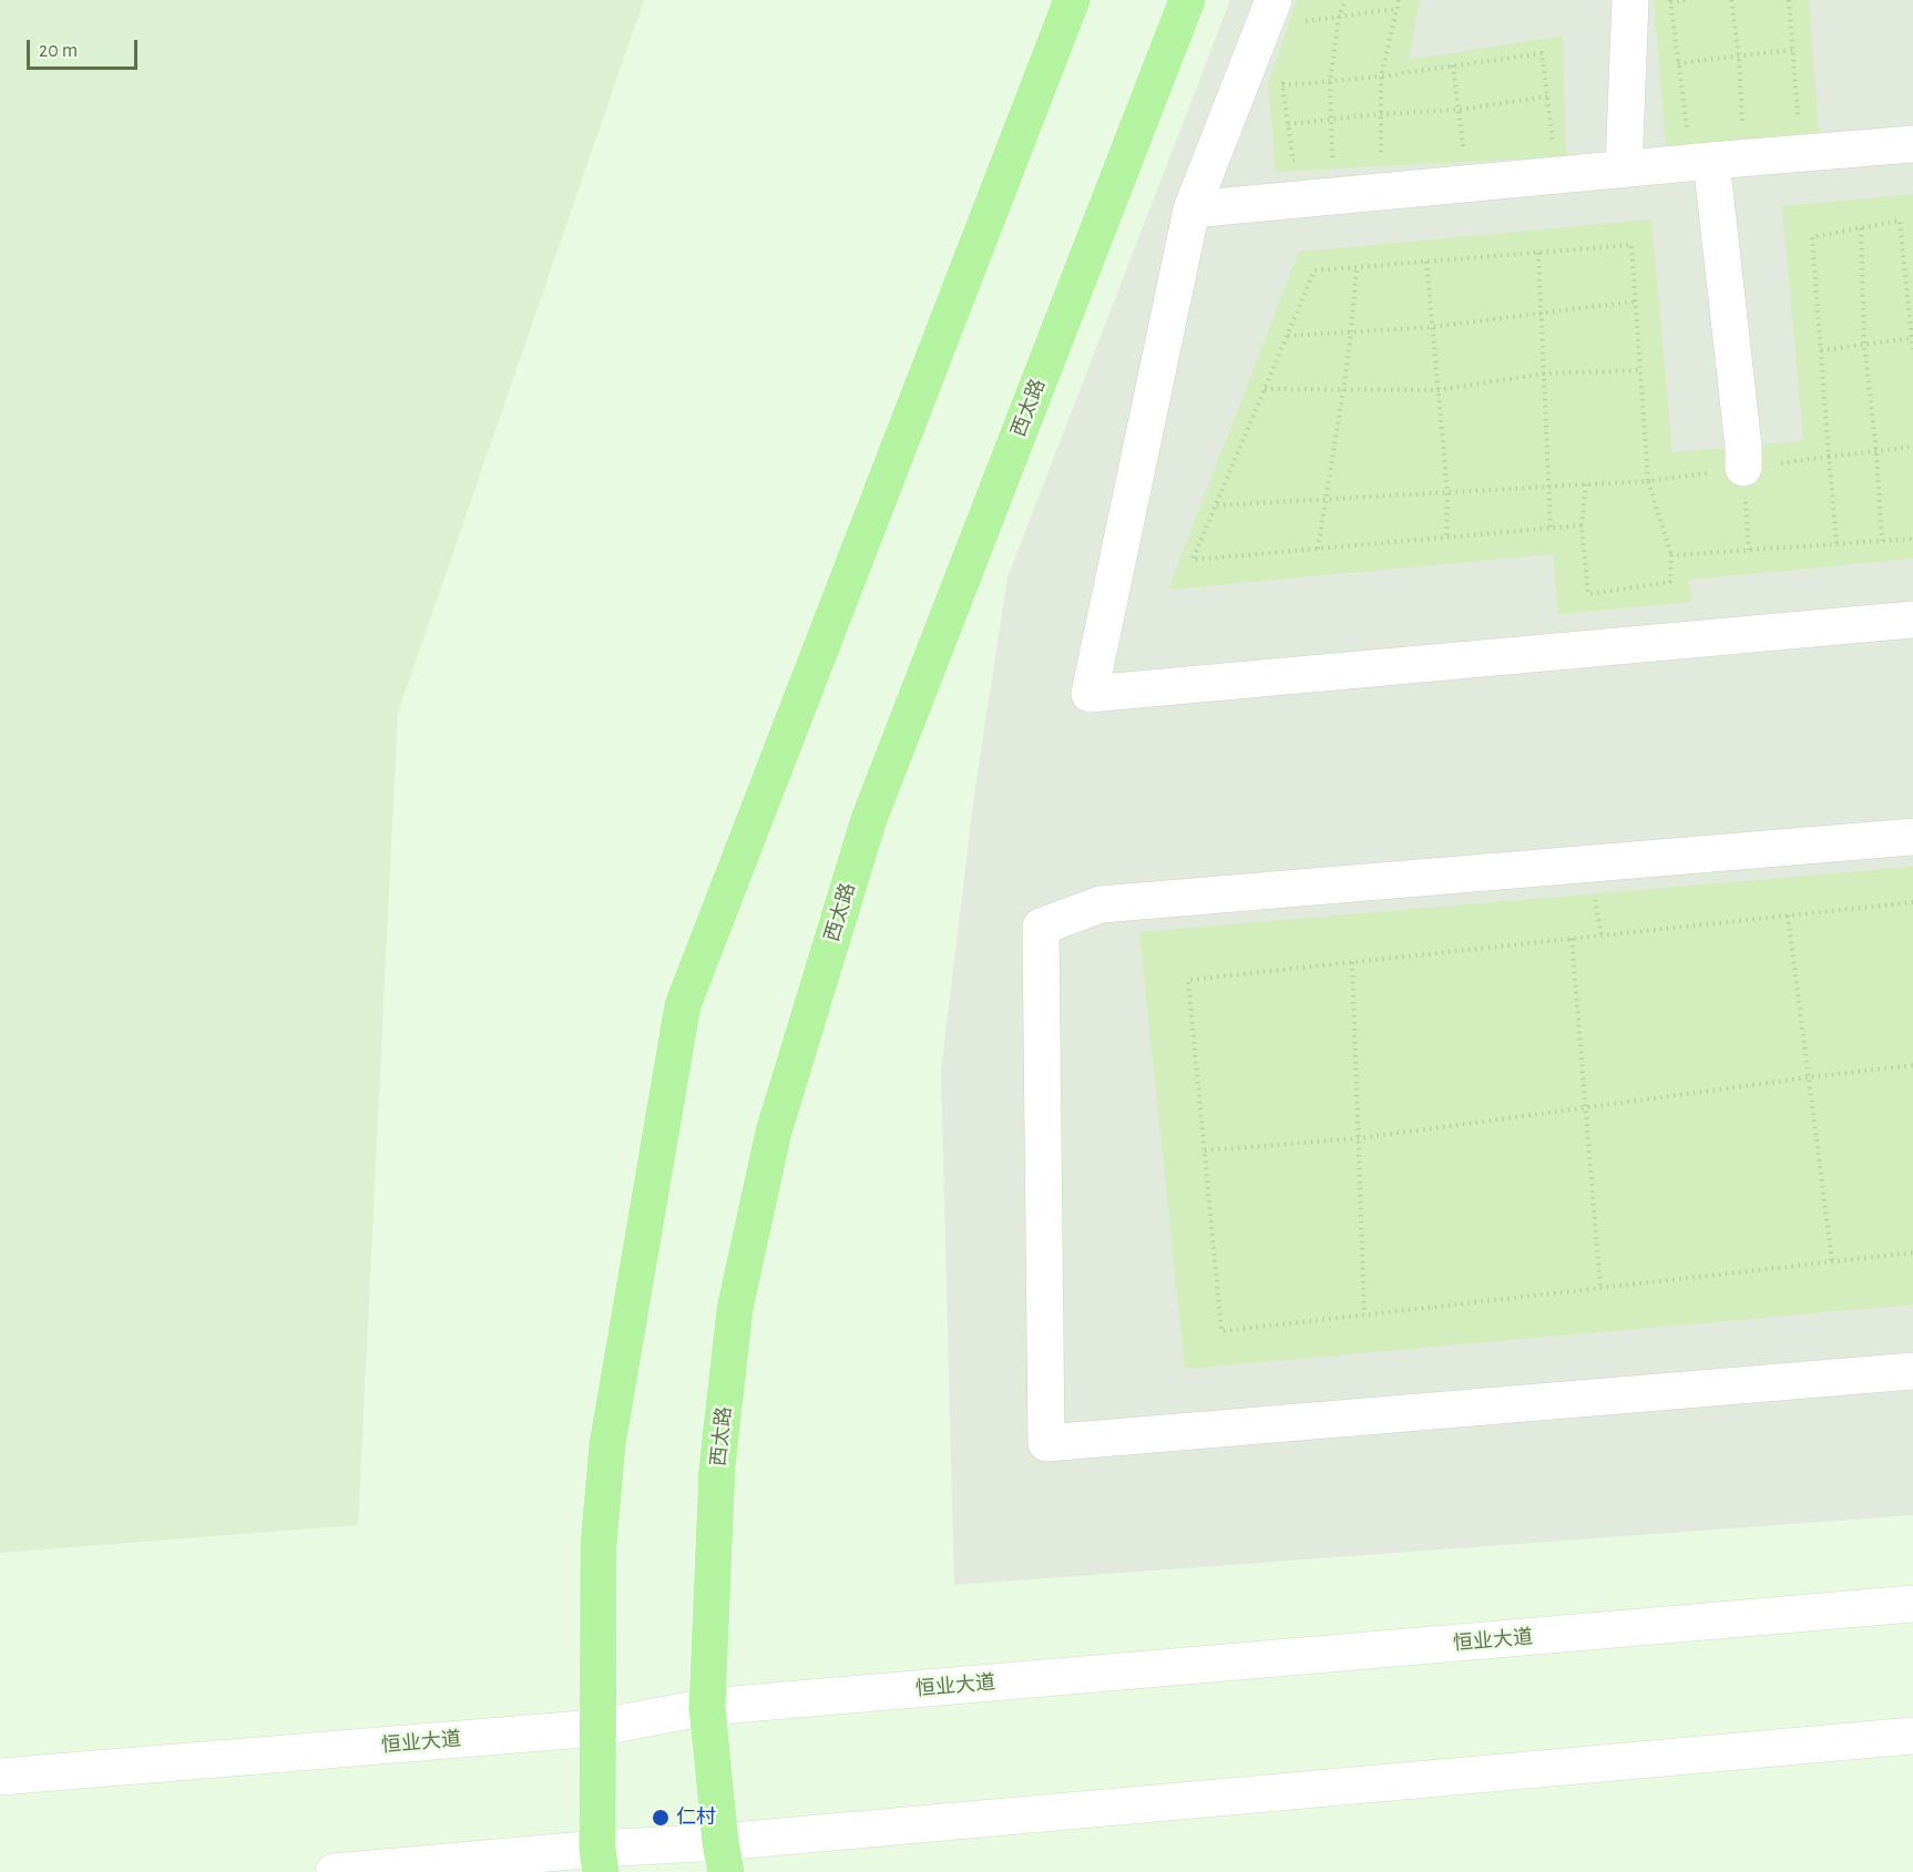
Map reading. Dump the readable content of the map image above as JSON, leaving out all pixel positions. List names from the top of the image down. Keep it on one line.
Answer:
{"streets":{"main road":["西太路"],"street":["恒业大道"]},"crossings":[["西太路","恒业大道"]],"places":["仁村"],"scale_bar":"20 m"}
